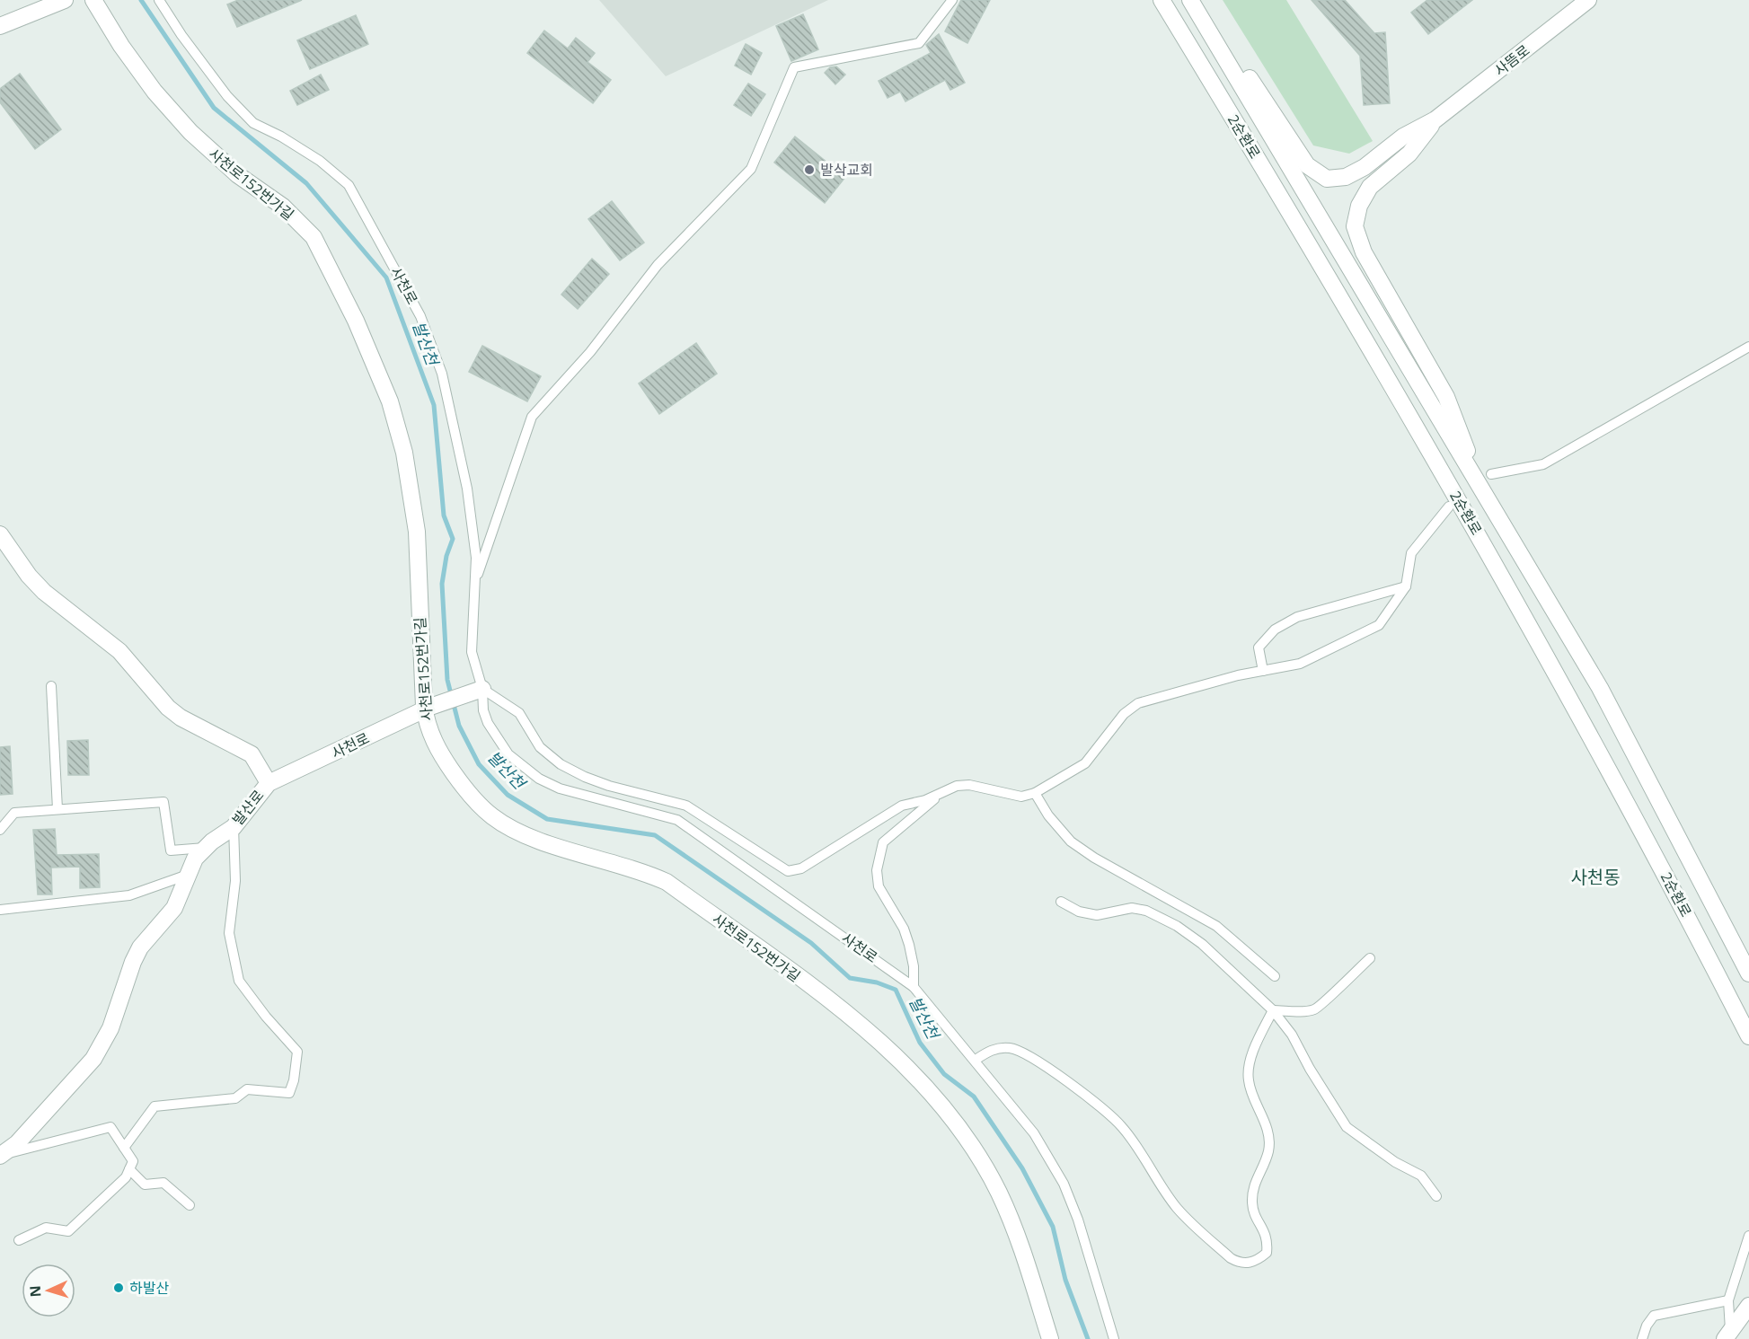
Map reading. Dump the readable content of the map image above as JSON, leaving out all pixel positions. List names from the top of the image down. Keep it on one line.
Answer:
{"streets":{"street":["사뜸로","2순환로","사천로152번가길","사천로","발산로"]},"crossings":[["사천로152번가길","사천로"],["사천로","발산로"]],"districts":["사천동"],"water":["발산천"],"places":["발삭교회","하발산"],"north":"left"}
